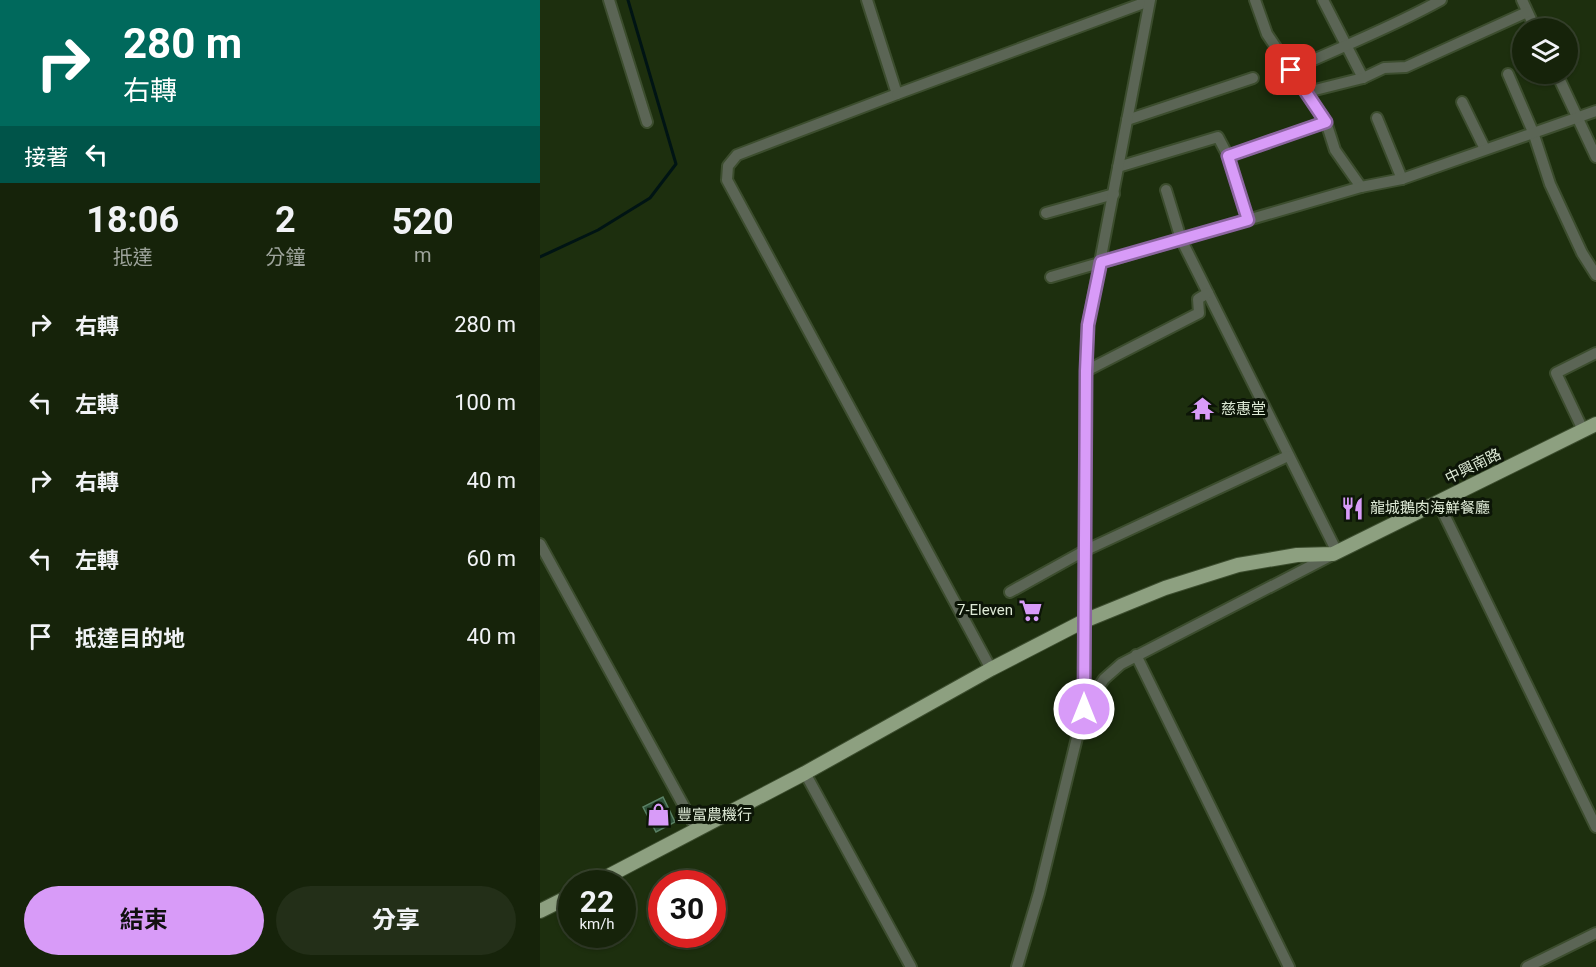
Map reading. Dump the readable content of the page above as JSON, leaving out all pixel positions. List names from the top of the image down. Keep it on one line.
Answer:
{"streets":{"main road":["中興南路"]},"places":{"temple":["慈惠堂"],"restaurant":["龍城鵝肉海鮮餐廳"],"supermarket":["7-Eleven"],"shop":["豐富農機行"]},"page":{"turn":["280 m","右轉"],"then":"接著","eta":["18:06","抵達","2","分鐘","520","m"],"list":[{"name":"右轉","value":"280 m"},{"name":"左轉","value":"100 m"},{"name":"右轉","value":"40 m"},{"name":"左轉","value":"60 m"},{"name":"抵達目的地","value":"40 m"}],"speed":"22 km/h","limit":"30","buttons":["結束","分享"]}}
